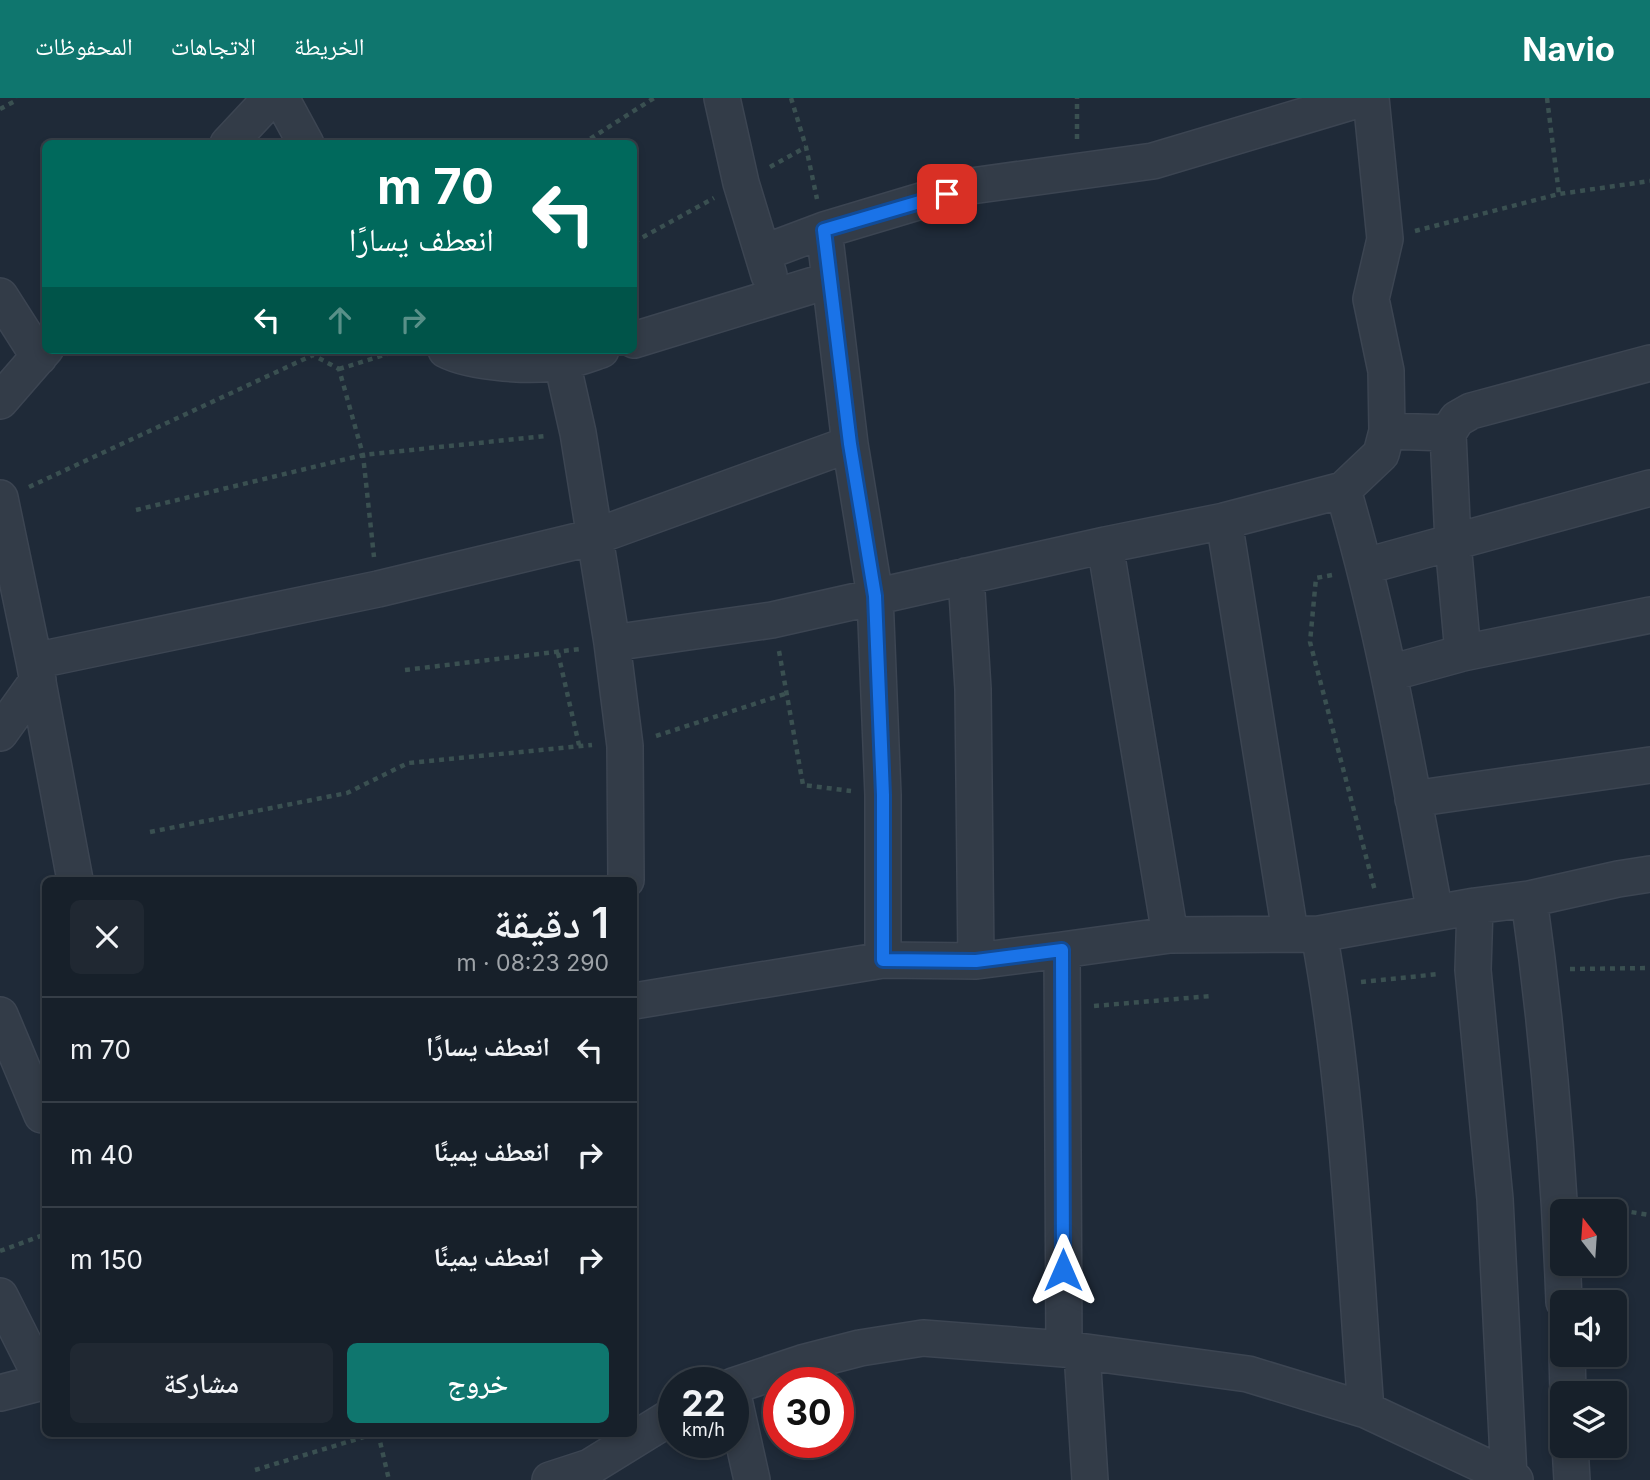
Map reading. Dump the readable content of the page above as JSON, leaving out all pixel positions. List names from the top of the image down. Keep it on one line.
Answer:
{"north":"top","page":{"header":"Navio","nav":["الخريطة","الاتجاهات","المحفوظات"],"turn":["70 m","انعطف يسارًا"],"heading":["1 دقيقة","290 m · 08:23"],"list":[{"name":"انعطف يسارًا","value":"70 m"},{"name":"انعطف يمينًا","value":"40 m"},{"name":"انعطف يمينًا","value":"150 m"}],"buttons":["خروج","مشاركة"],"speed":"22 km/h","limit":"30"}}
